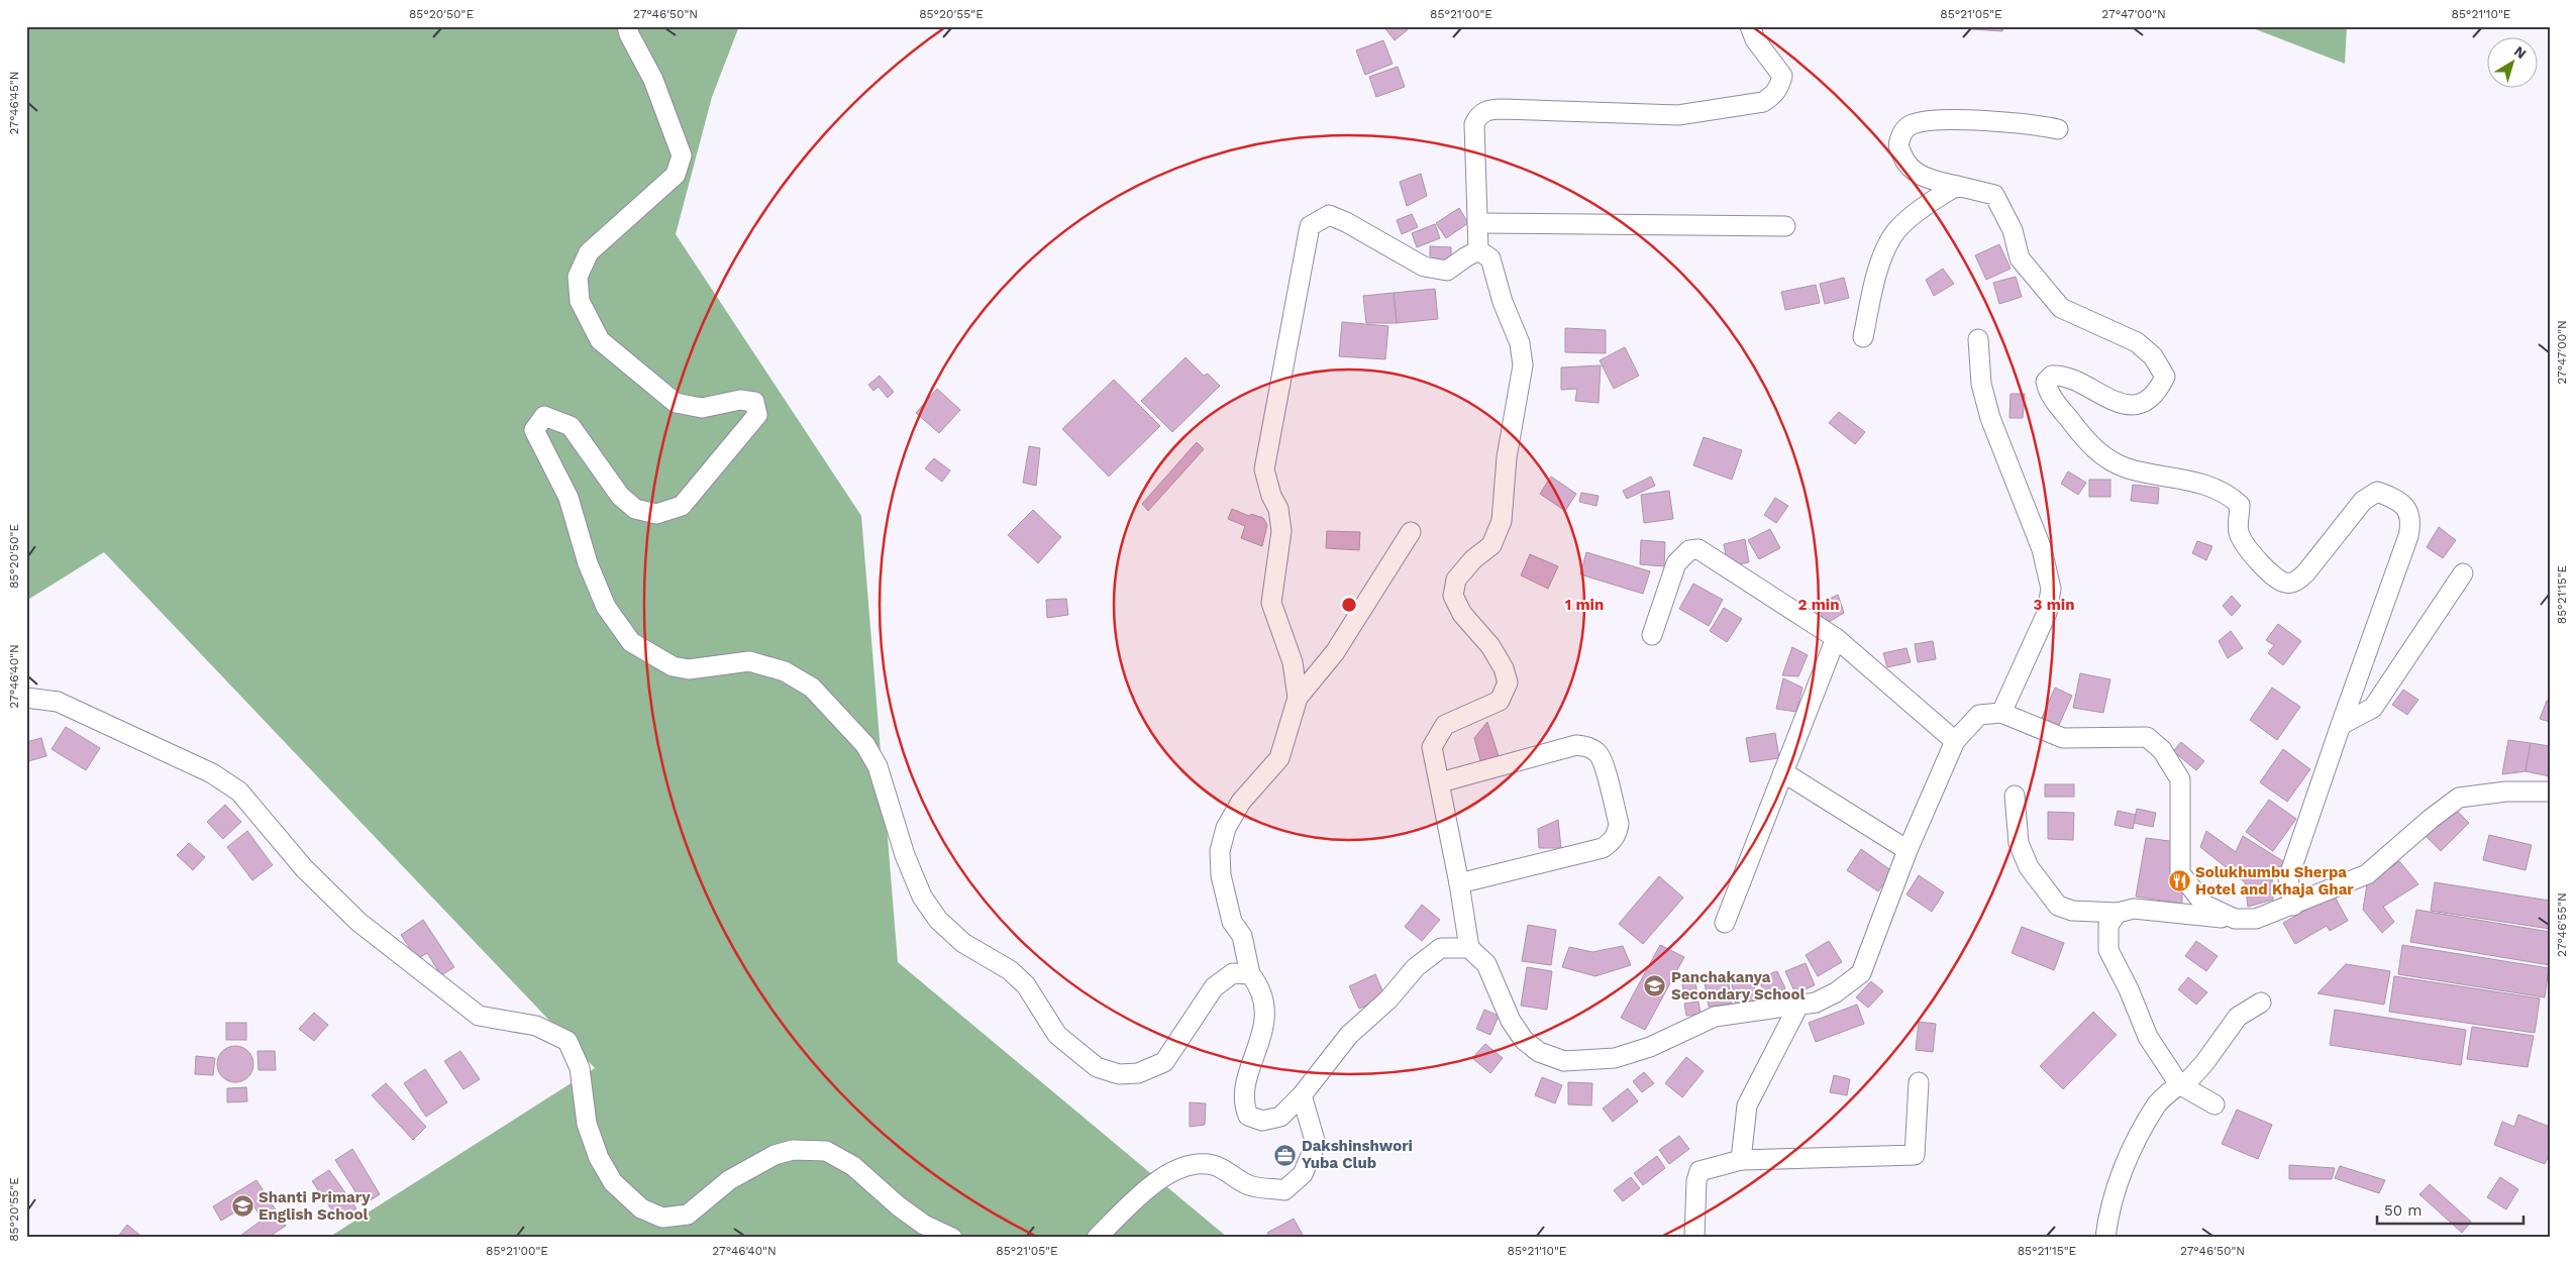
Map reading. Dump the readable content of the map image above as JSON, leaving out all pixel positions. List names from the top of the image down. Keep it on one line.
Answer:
{"places":{"restaurant":["Solukhumbu Sherpa Hotel and Khaja Ghar"],"school or university":["Panchakanya Secondary School","Shanti Primary English School"],"office":["Dakshinshwori Yuba Club"]},"scale_bar":"50 m","north":"top right","coordinates":["85°20'50\"E","27°46'50\"N","85°20'55\"E","85°21'00\"E","85°21'05\"E","27°47'00\"N","85°21'10\"E","27°46'45\"N","85°21'15\"E","27°46'40\"N","27°46'55\"N"],"rings":["1 min","2 min","3 min"]}
